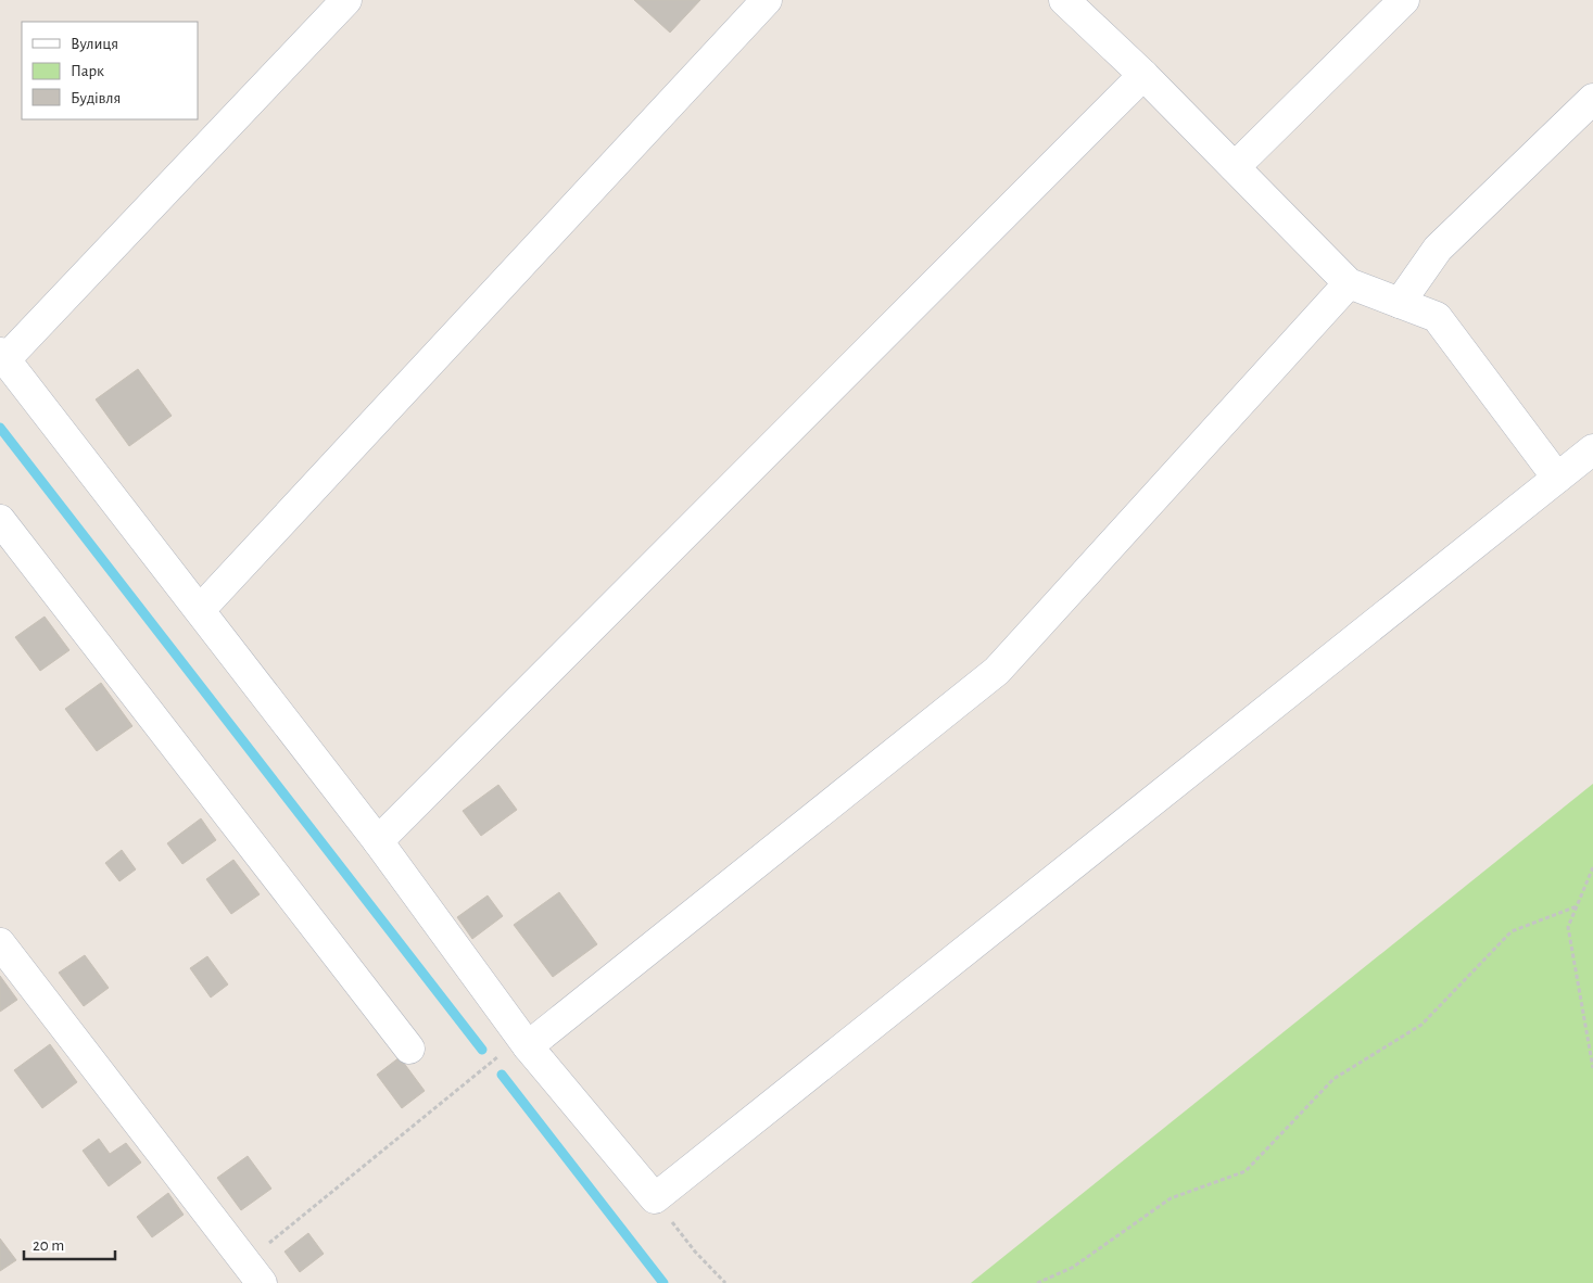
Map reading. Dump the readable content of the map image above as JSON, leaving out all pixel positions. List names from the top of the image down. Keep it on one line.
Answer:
{"legend":["Вулиця","Парк","Будівля"],"scale_bar":"20 m"}
